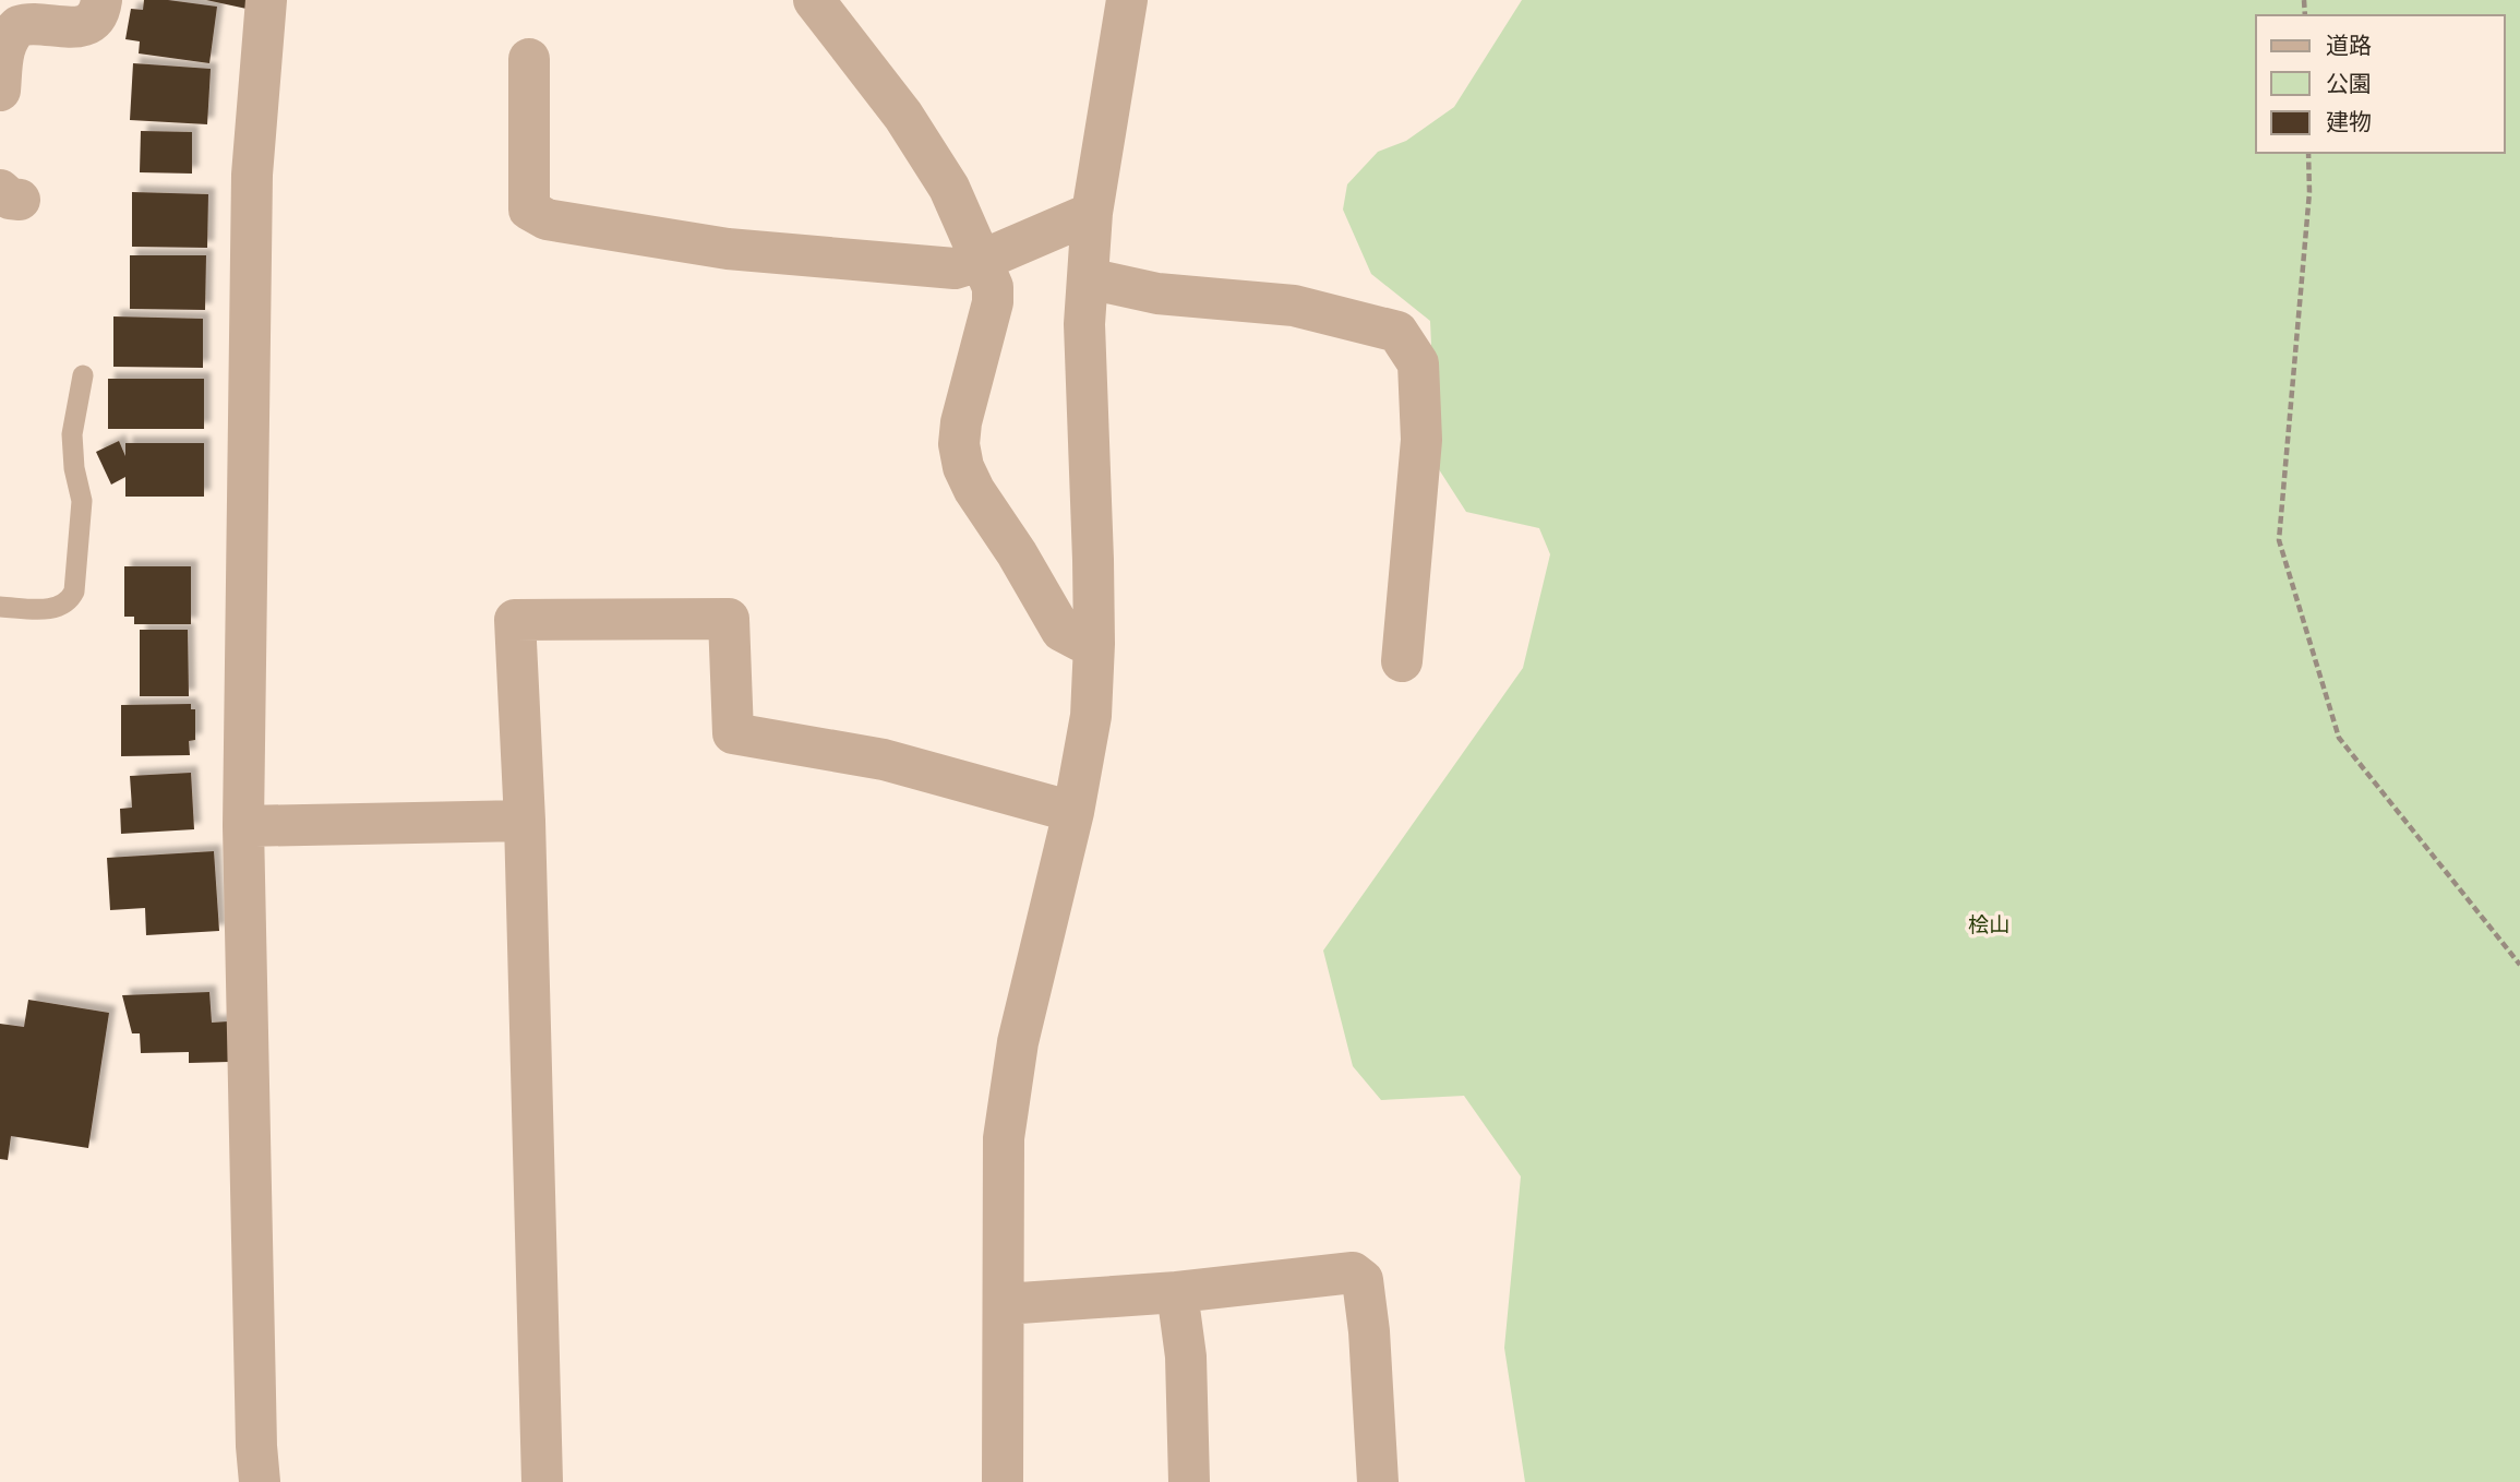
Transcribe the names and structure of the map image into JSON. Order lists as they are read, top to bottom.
{
  "parks": ["桧山"],
  "legend": ["道路", "公園", "建物"]
}
